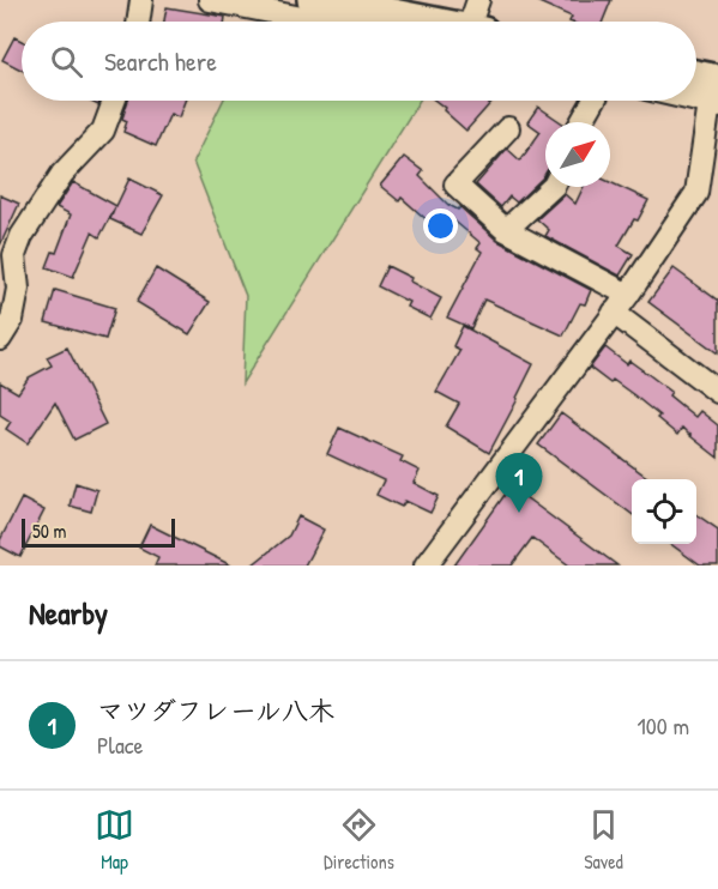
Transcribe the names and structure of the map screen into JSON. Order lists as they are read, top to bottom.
{
  "scale_bar": "50 m",
  "north": "top right",
  "page": {
    "search": "Search here",
    "pins": "1",
    "scale": "50 m",
    "heading": "Nearby",
    "list": [
      {
        "mark": "1",
        "name": "マツダフレール八木",
        "note": "Place",
        "value": "100 m"
      }
    ],
    "nav": ["Map", "Directions", "Saved"]
  }
}
